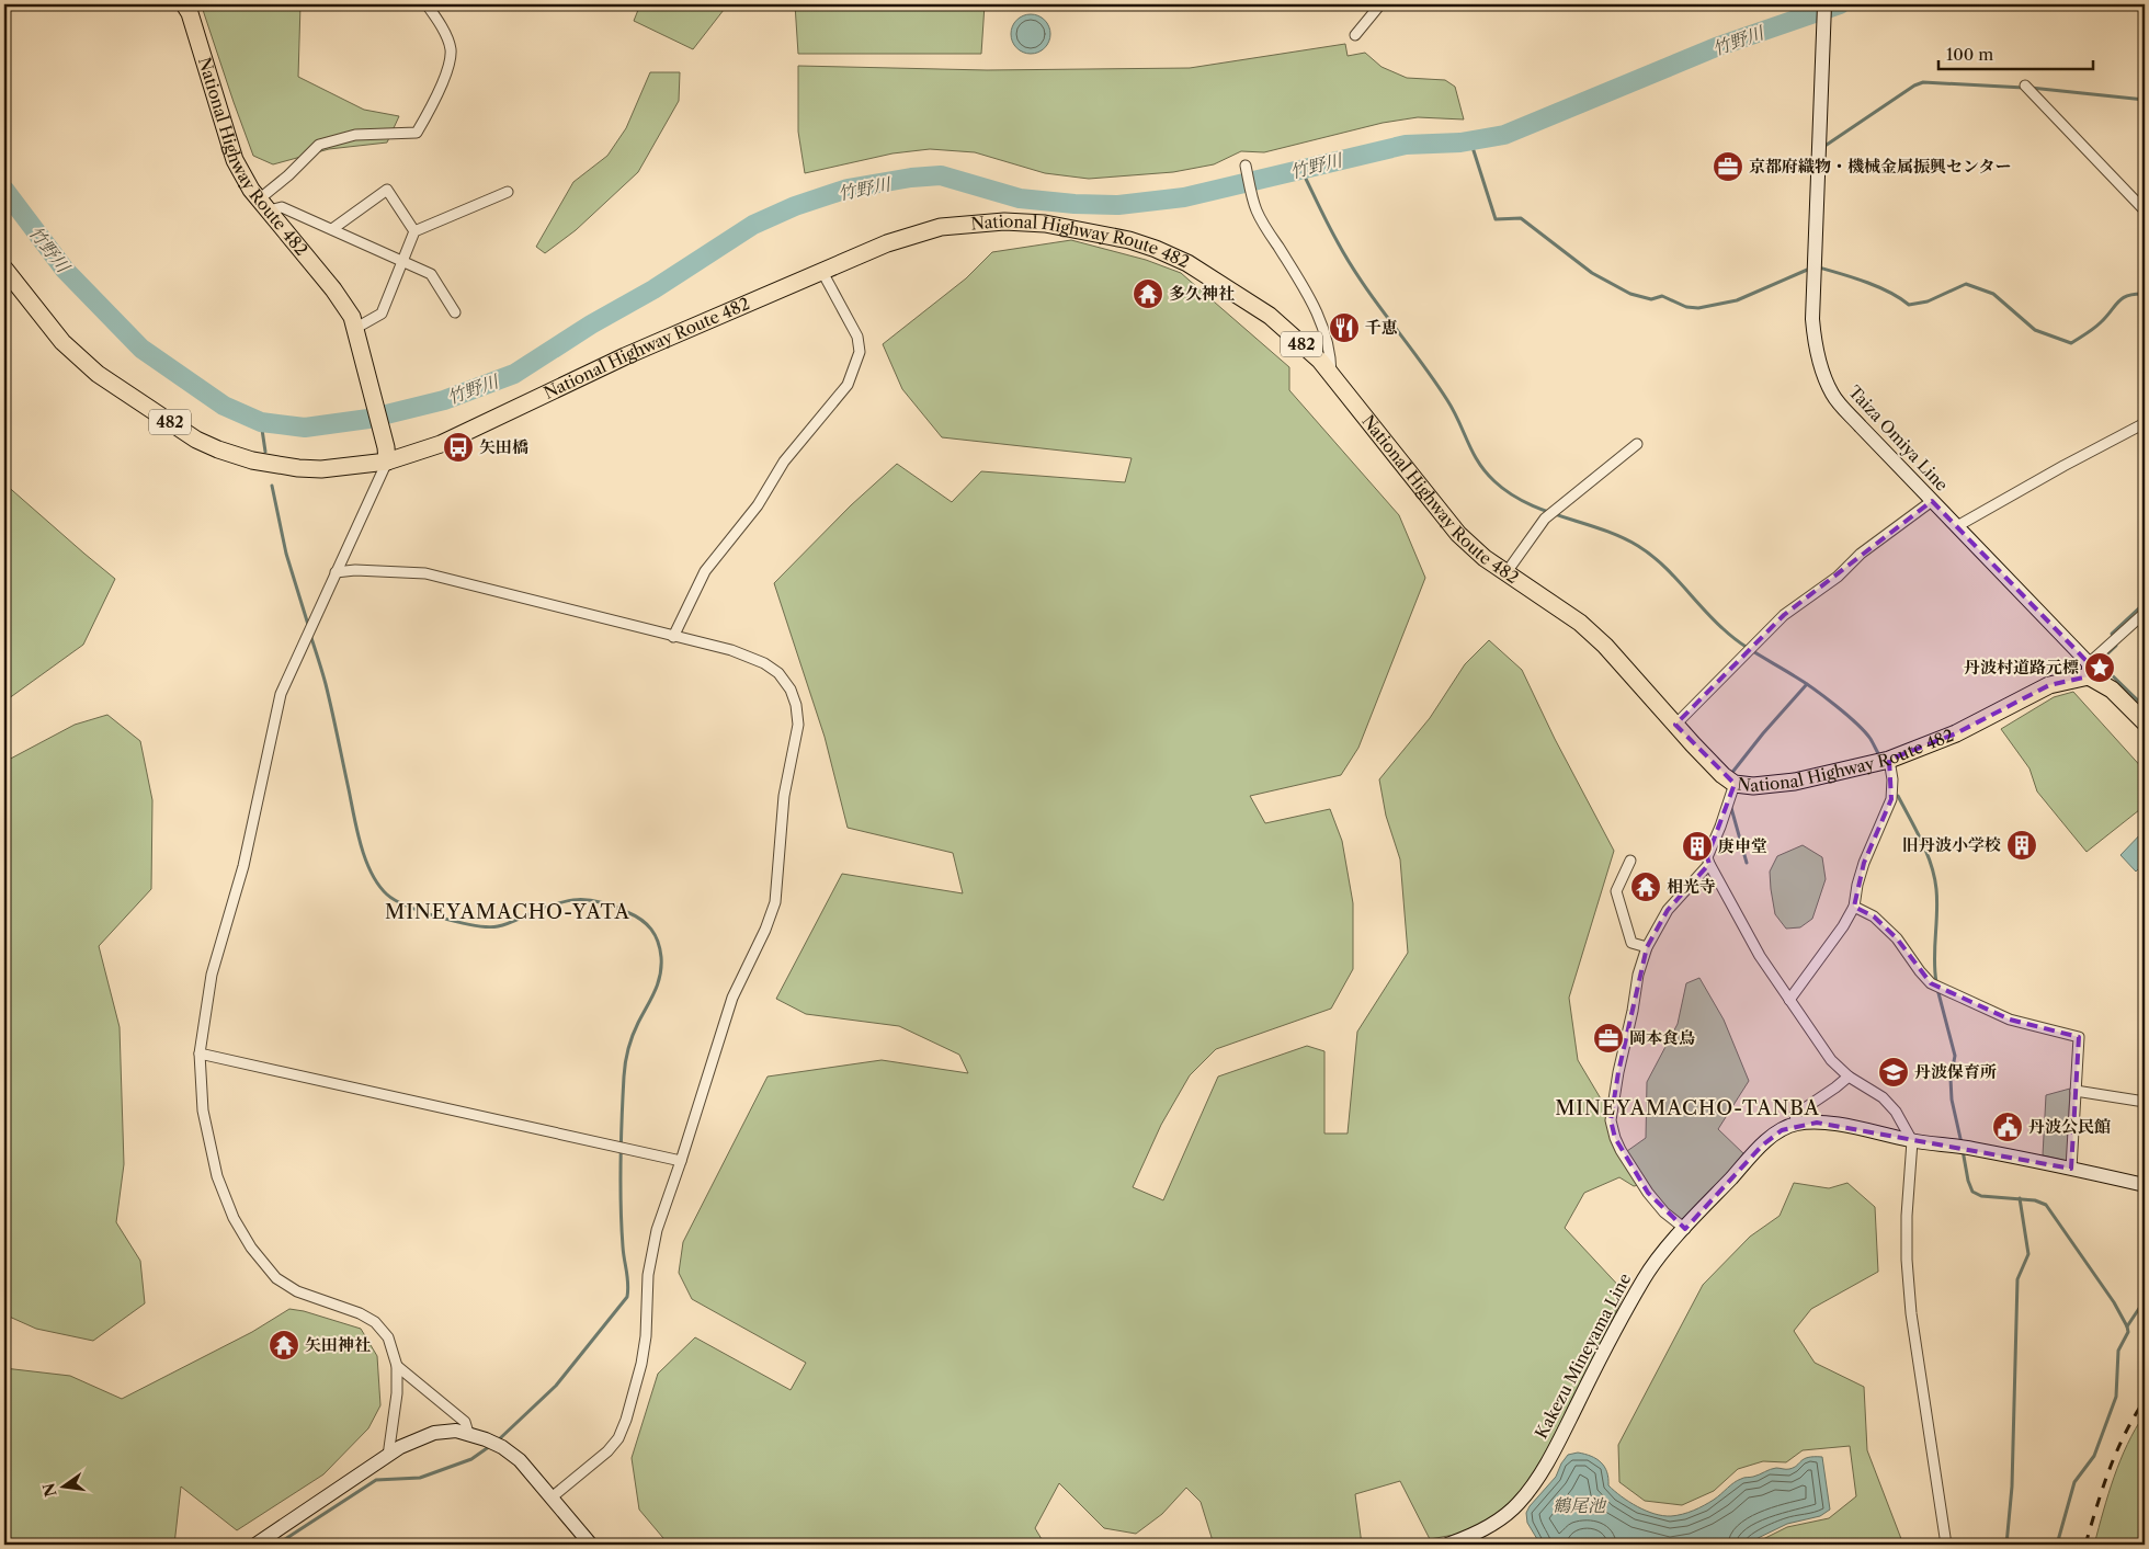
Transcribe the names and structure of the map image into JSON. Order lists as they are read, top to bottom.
{
  "streets": {
    "highway": ["National Highway Route 482", "482"],
    "main road": ["Taiza Omiya Line", "Kakezu Mineyama Line"]
  },
  "crossings": [
    ["National Highway Route 482", "482"],
    ["National Highway Route 482", "Taiza Omiya Line"]
  ],
  "districts": ["MINEYAMACHO-YATA", "MINEYAMACHO-TANBA"],
  "water": ["竹野川", "鶴尾池"],
  "places": {
    "office": ["京都府織物・機械金属振興センター", "岡本食鳥"],
    "temple": ["多久神社", "相光寺", "矢田神社"],
    "restaurant": ["千恵"],
    "bus stop": ["矢田橋"],
    "place": ["丹波村道路元標"],
    "building": ["旧丹波小学校", "庚申堂"],
    "school or university": ["丹波保育所"],
    "public building": ["丹波公民館"]
  },
  "scale_bar": "100 m",
  "north": "left"
}
